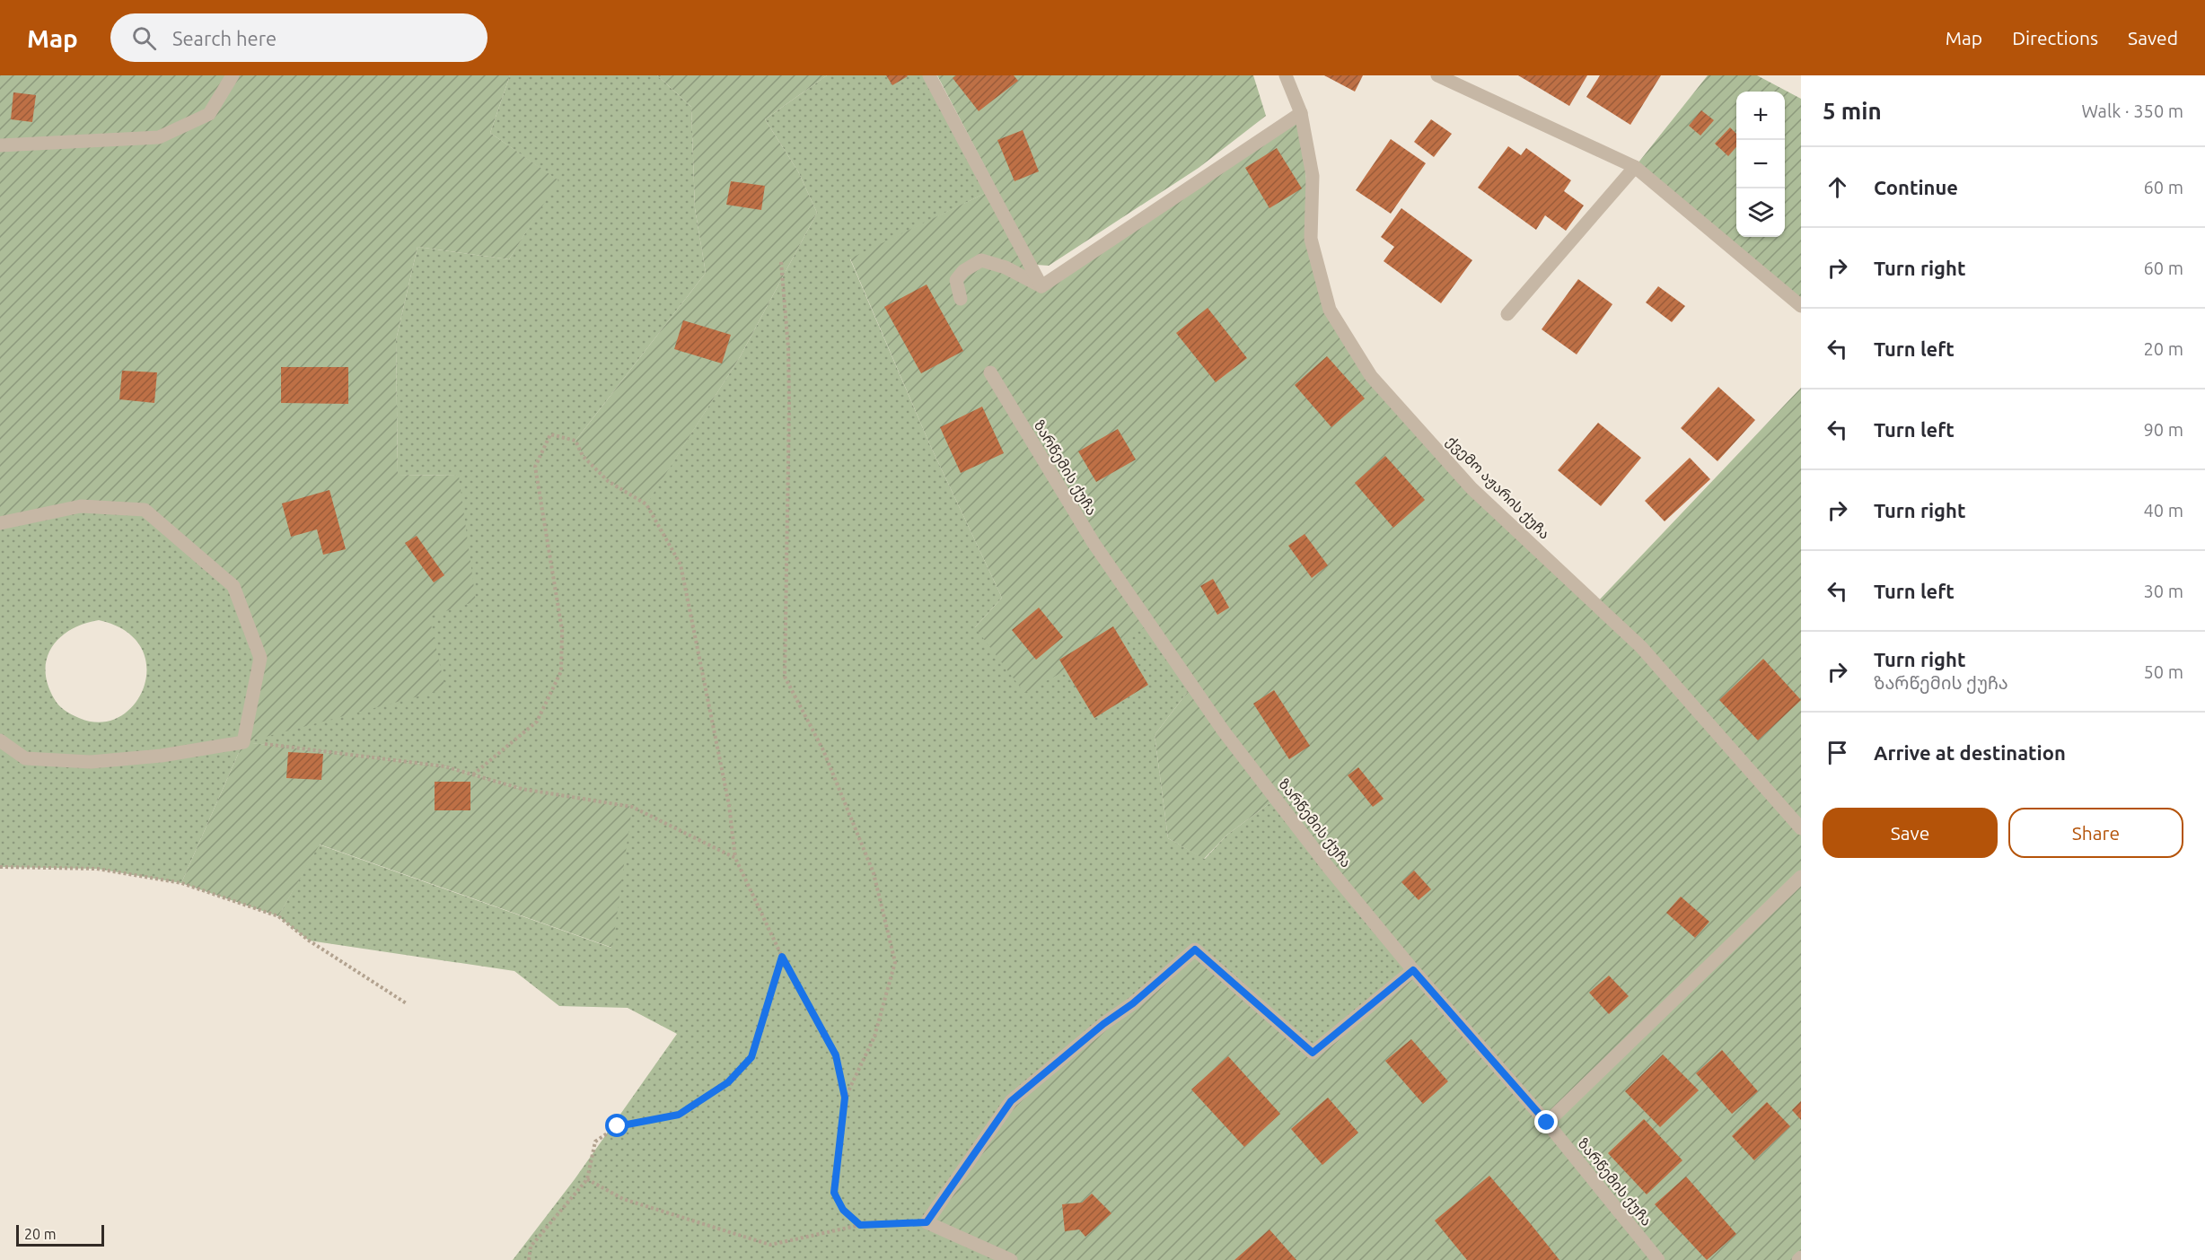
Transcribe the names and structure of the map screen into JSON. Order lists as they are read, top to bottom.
{
  "streets": {
    "street": ["ზარწემის ქუჩა", "ქვემო აჟარის ქუჩა"]
  },
  "scale_bar": "20 m",
  "page": {
    "header": "Map",
    "search": "Search here",
    "nav": ["Map", "Directions", "Saved"],
    "heading": ["5 min", "Walk · 350 m"],
    "map_buttons": ["+", "−"],
    "list": [
      ["Continue", "60 m"],
      ["Turn right", "60 m"],
      ["Turn left", "20 m"],
      ["Turn left", "90 m"],
      ["Turn right", "40 m"],
      ["Turn left", "30 m"],
      ["Turn right", "ზარწემის ქუჩა", "50 m"],
      "Arrive at destination"
    ],
    "buttons": ["Save", "Share"],
    "scale": "20 m"
  }
}
